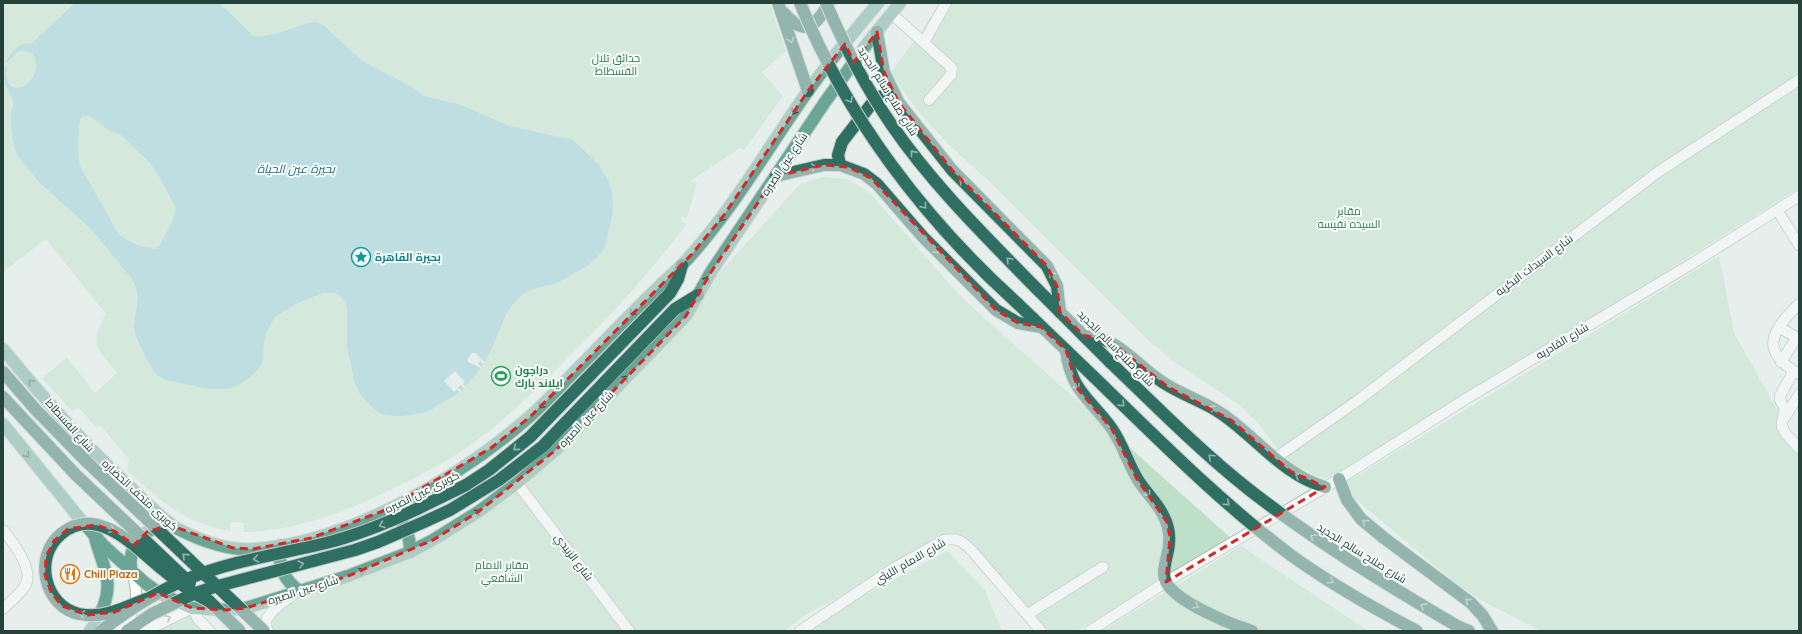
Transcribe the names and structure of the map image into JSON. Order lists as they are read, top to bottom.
{
  "streets": {
    "highway": ["شارع صلاح سالم الجديد", "كوبرى عين الصيره", "كوبرى متحف الحضاره"],
    "main road": ["شارع عين الصيره", "شارع الفسطاط"],
    "street": [
      "شارع السيدات البكريه",
      "شارع القادريه",
      "شارع الزبيدي",
      "شارع الامام الليثي"
    ]
  },
  "crossings": [
    ["شارع عين الصيره", "شارع الفسطاط"],
    ["شارع عين الصيره", "كوبرى عين الصيره"],
    ["شارع عين الصيره", "شارع الزبيدي"]
  ],
  "water": ["بحيرة عين الحياة"],
  "parks": ["حدائق تلال الفسطاط", "مقابر السيده نفيسه", "مقابر الامام الشافعي"],
  "places": {
    "place": ["بحيرة القاهرة"],
    "sports": ["دراجون ايلاند بارك"],
    "restaurant": ["Chill Plaza"]
  }
}
